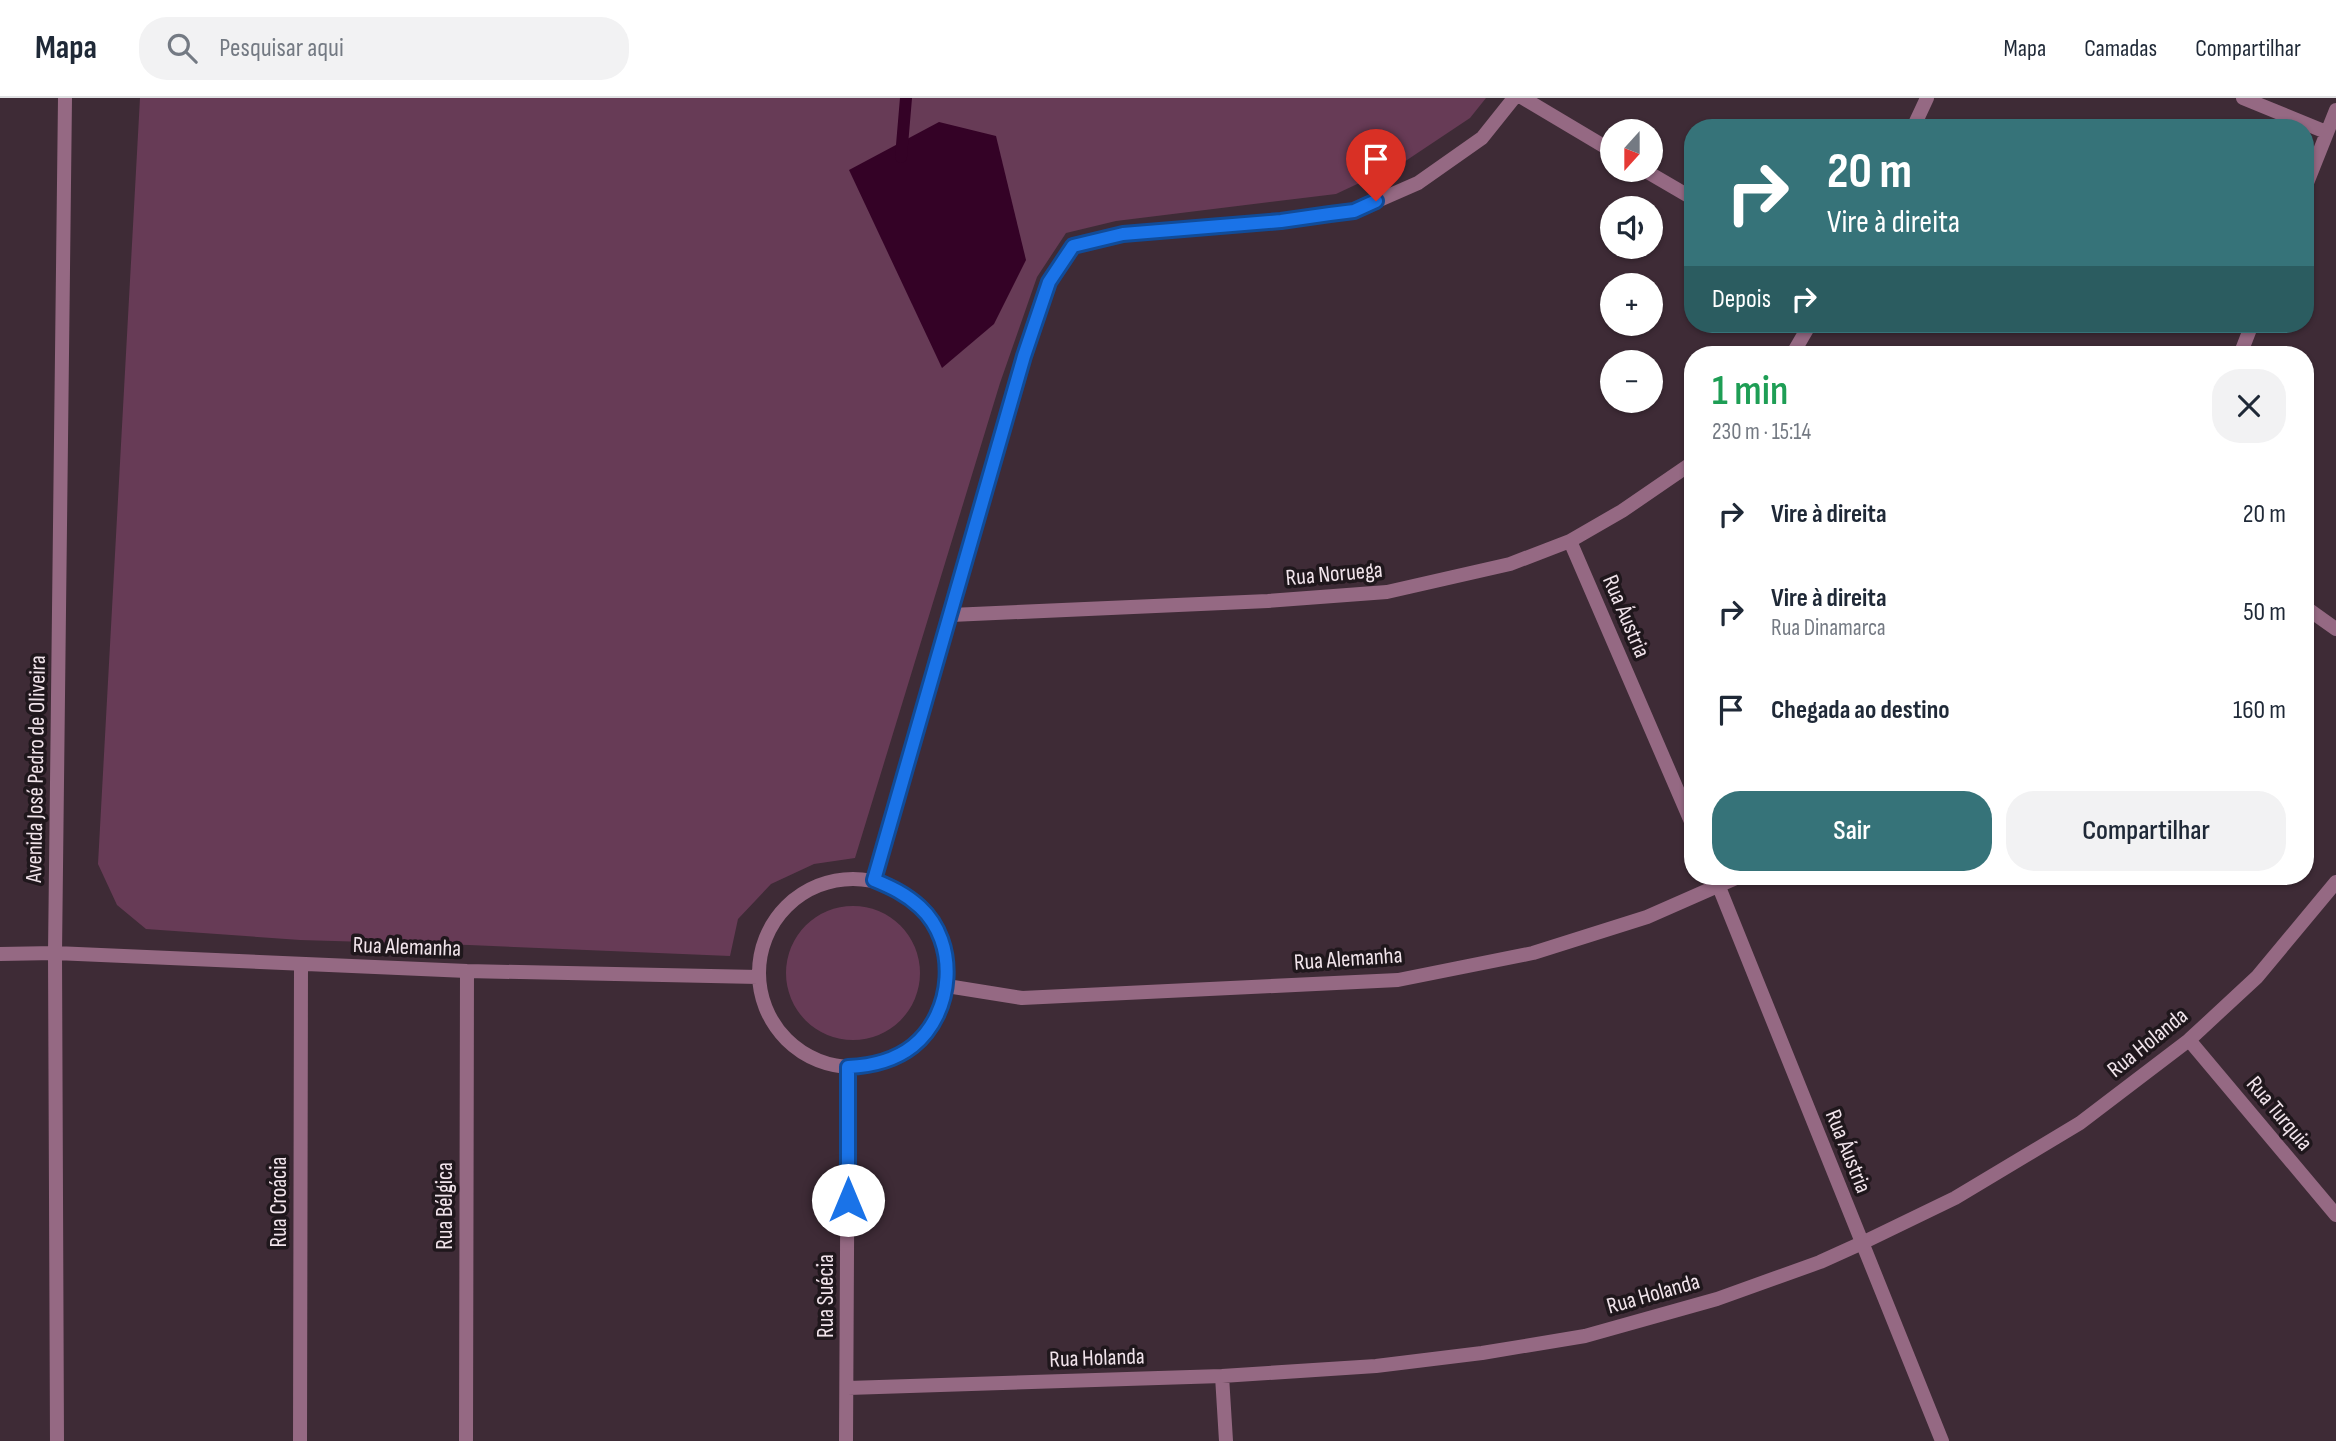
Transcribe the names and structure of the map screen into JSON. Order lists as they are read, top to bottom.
{
  "streets": {
    "street": [
      "Rua Noruega",
      "Rua Áustria",
      "Avenida José Pedro de Oliveira",
      "Rua Alemanha",
      "Rua Holanda",
      "Rua Turquia",
      "Rua Croácia",
      "Rua Bélgica",
      "Rua Suécia"
    ]
  },
  "crossings": [
    ["Rua Noruega", "Rua Áustria"],
    ["Rua Áustria", "Rua Holanda"],
    ["Avenida José Pedro de Oliveira", "Rua Alemanha"],
    ["Rua Alemanha", "Rua Croácia"],
    ["Rua Alemanha", "Rua Bélgica"],
    ["Rua Alemanha", "Rua Suécia"],
    ["Rua Holanda", "Rua Turquia"],
    ["Rua Holanda", "Rua Suécia"]
  ],
  "north": "bottom",
  "page": {
    "header": "Mapa",
    "search": "Pesquisar aqui",
    "nav": ["Mapa", "Camadas", "Compartilhar"],
    "map_buttons": ["+", "−"],
    "turn": ["20 m", "Vire à direita"],
    "then": "Depois",
    "heading": ["1 min", "230 m · 15:14"],
    "list": [
      {
        "name": "Vire à direita",
        "value": "20 m"
      },
      {
        "name": "Vire à direita",
        "note": "Rua Dinamarca",
        "value": "50 m"
      },
      {
        "name": "Chegada ao destino",
        "value": "160 m"
      }
    ],
    "buttons": ["Sair", "Compartilhar"]
  }
}
